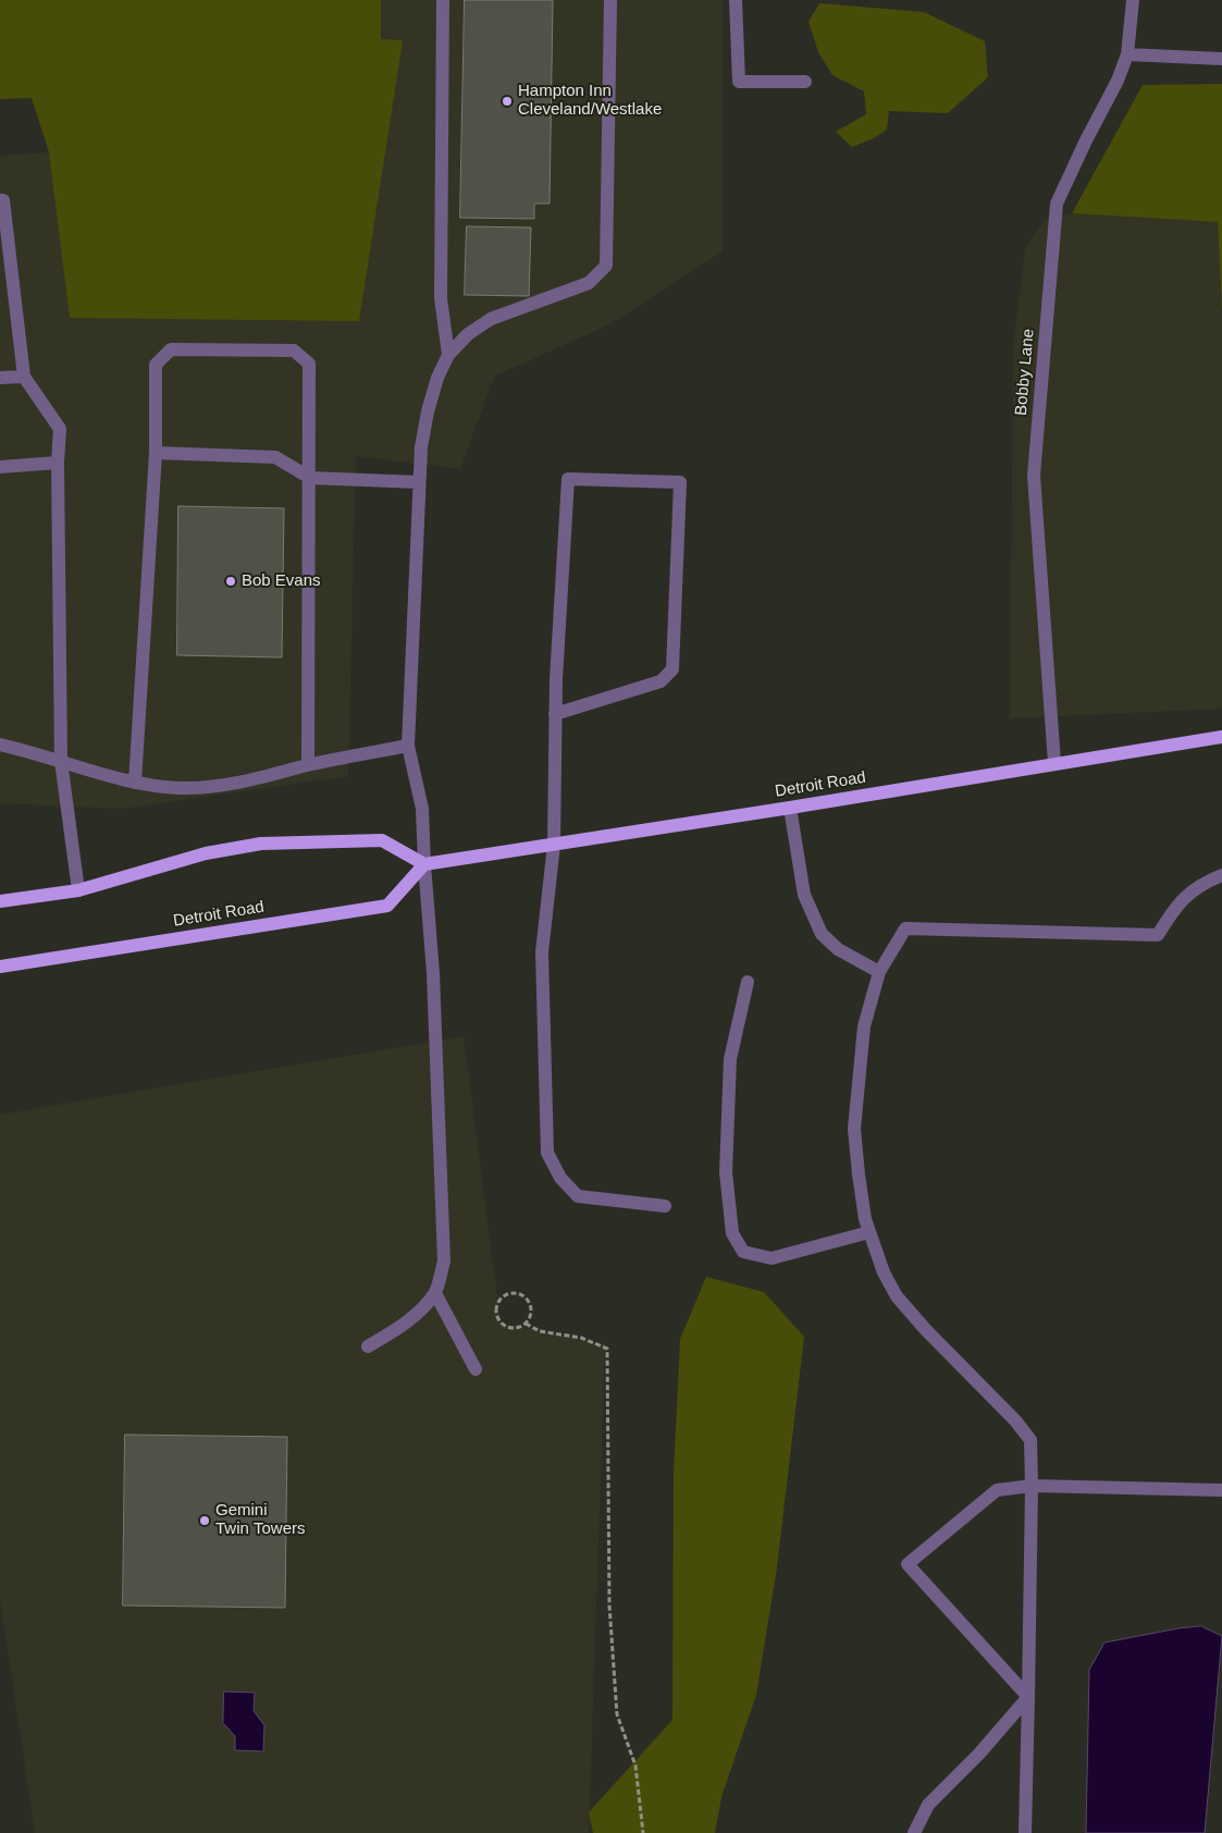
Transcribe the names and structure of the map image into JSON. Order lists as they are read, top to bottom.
{
  "streets": {
    "main road": ["Detroit Road"],
    "street": ["Bobby Lane"]
  },
  "crossings": [
    ["Bobby Lane", "Detroit Road"]
  ],
  "places": ["Hampton Inn Cleveland/Westlake", "Bob Evans", "Gemini Twin Towers"]
}
